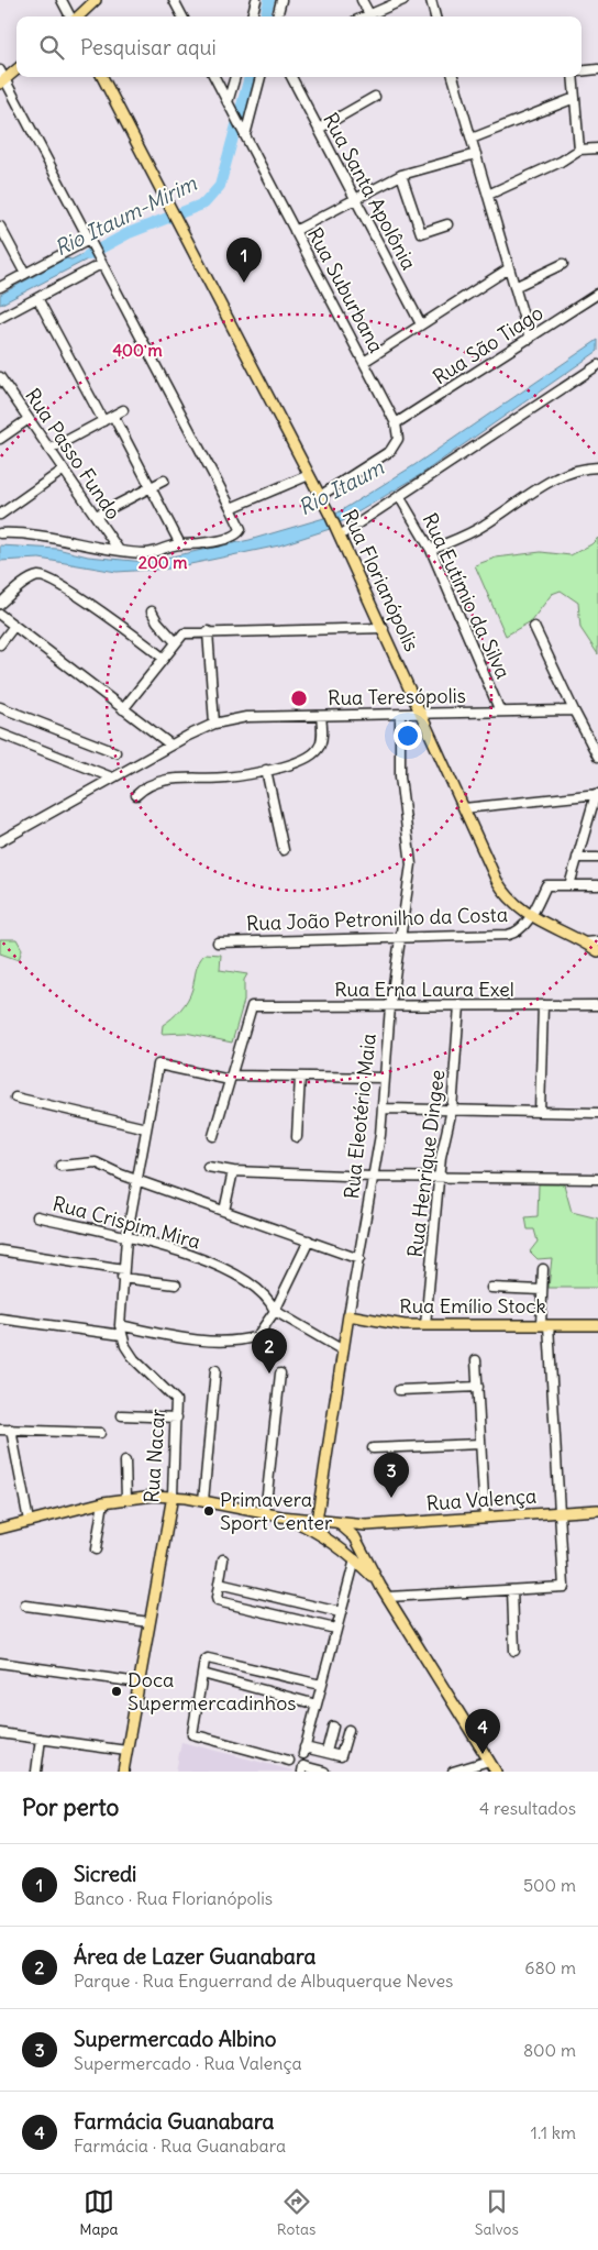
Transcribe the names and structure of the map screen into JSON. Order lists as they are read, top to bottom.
{
  "streets": {
    "main road": [
      "Rua Florianópolis",
      "Rua Eleotério Maia",
      "Rua Emílio Stock",
      "Rua Nacar",
      "Rua Valença"
    ],
    "street": [
      "Rua Santa Apolônia",
      "Rua Suburbana",
      "Rua São Tiago",
      "Rua Passo Fundo",
      "Rua Eutímio da Silva",
      "Rua Teresópolis",
      "Rua João Petronilho da Costa",
      "Rua Erna Laura Exel",
      "Rua Henrique Dingee",
      "Rua Crispim Mira"
    ]
  },
  "crossings": [
    ["Rua Suburbana", "Rua São Tiago"],
    ["Rua Florianópolis", "Rua Teresópolis"],
    ["Rua Florianópolis", "Rua João Petronilho da Costa"],
    ["Rua Eutímio da Silva", "Rua Teresópolis"],
    ["Rua Teresópolis", "Rua Eleotério Maia"],
    ["Rua João Petronilho da Costa", "Rua Eleotério Maia"],
    ["Rua Erna Laura Exel", "Rua Eleotério Maia"],
    ["Rua Erna Laura Exel", "Rua Henrique Dingee"],
    ["Rua Erna Laura Exel", "Rua Nacar"],
    ["Rua Eleotério Maia", "Rua Crispim Mira"],
    ["Rua Eleotério Maia", "Rua Emílio Stock"],
    ["Rua Eleotério Maia", "Rua Valença"],
    ["Rua Henrique Dingee", "Rua Emílio Stock"],
    ["Rua Crispim Mira", "Rua Nacar"]
  ],
  "water": ["Rio Itaum-Mirim", "Rio Itaum"],
  "places": ["Primavera Sport Center", "Doca Supermercadinhos"],
  "page": {
    "search": "Pesquisar aqui",
    "pins": [
      "1",
      "2",
      "3",
      "4"
    ],
    "heading": ["Por perto", "4 resultados"],
    "list": [
      {
        "mark": "1",
        "name": "Sicredi",
        "note": "Banco · Rua Florianópolis",
        "value": "500 m"
      },
      {
        "mark": "2",
        "name": "Área de Lazer Guanabara",
        "note": "Parque · Rua Enguerrand de Albuquerque Neves",
        "value": "680 m"
      },
      {
        "mark": "3",
        "name": "Supermercado Albino",
        "note": "Supermercado · Rua Valença",
        "value": "800 m"
      },
      {
        "mark": "4",
        "name": "Farmácia Guanabara",
        "note": "Farmácia · Rua Guanabara",
        "value": "1.1 km"
      }
    ],
    "nav": ["Mapa", "Rotas", "Salvos"]
  },
  "rings": ["400 m", "200 m"]
}
